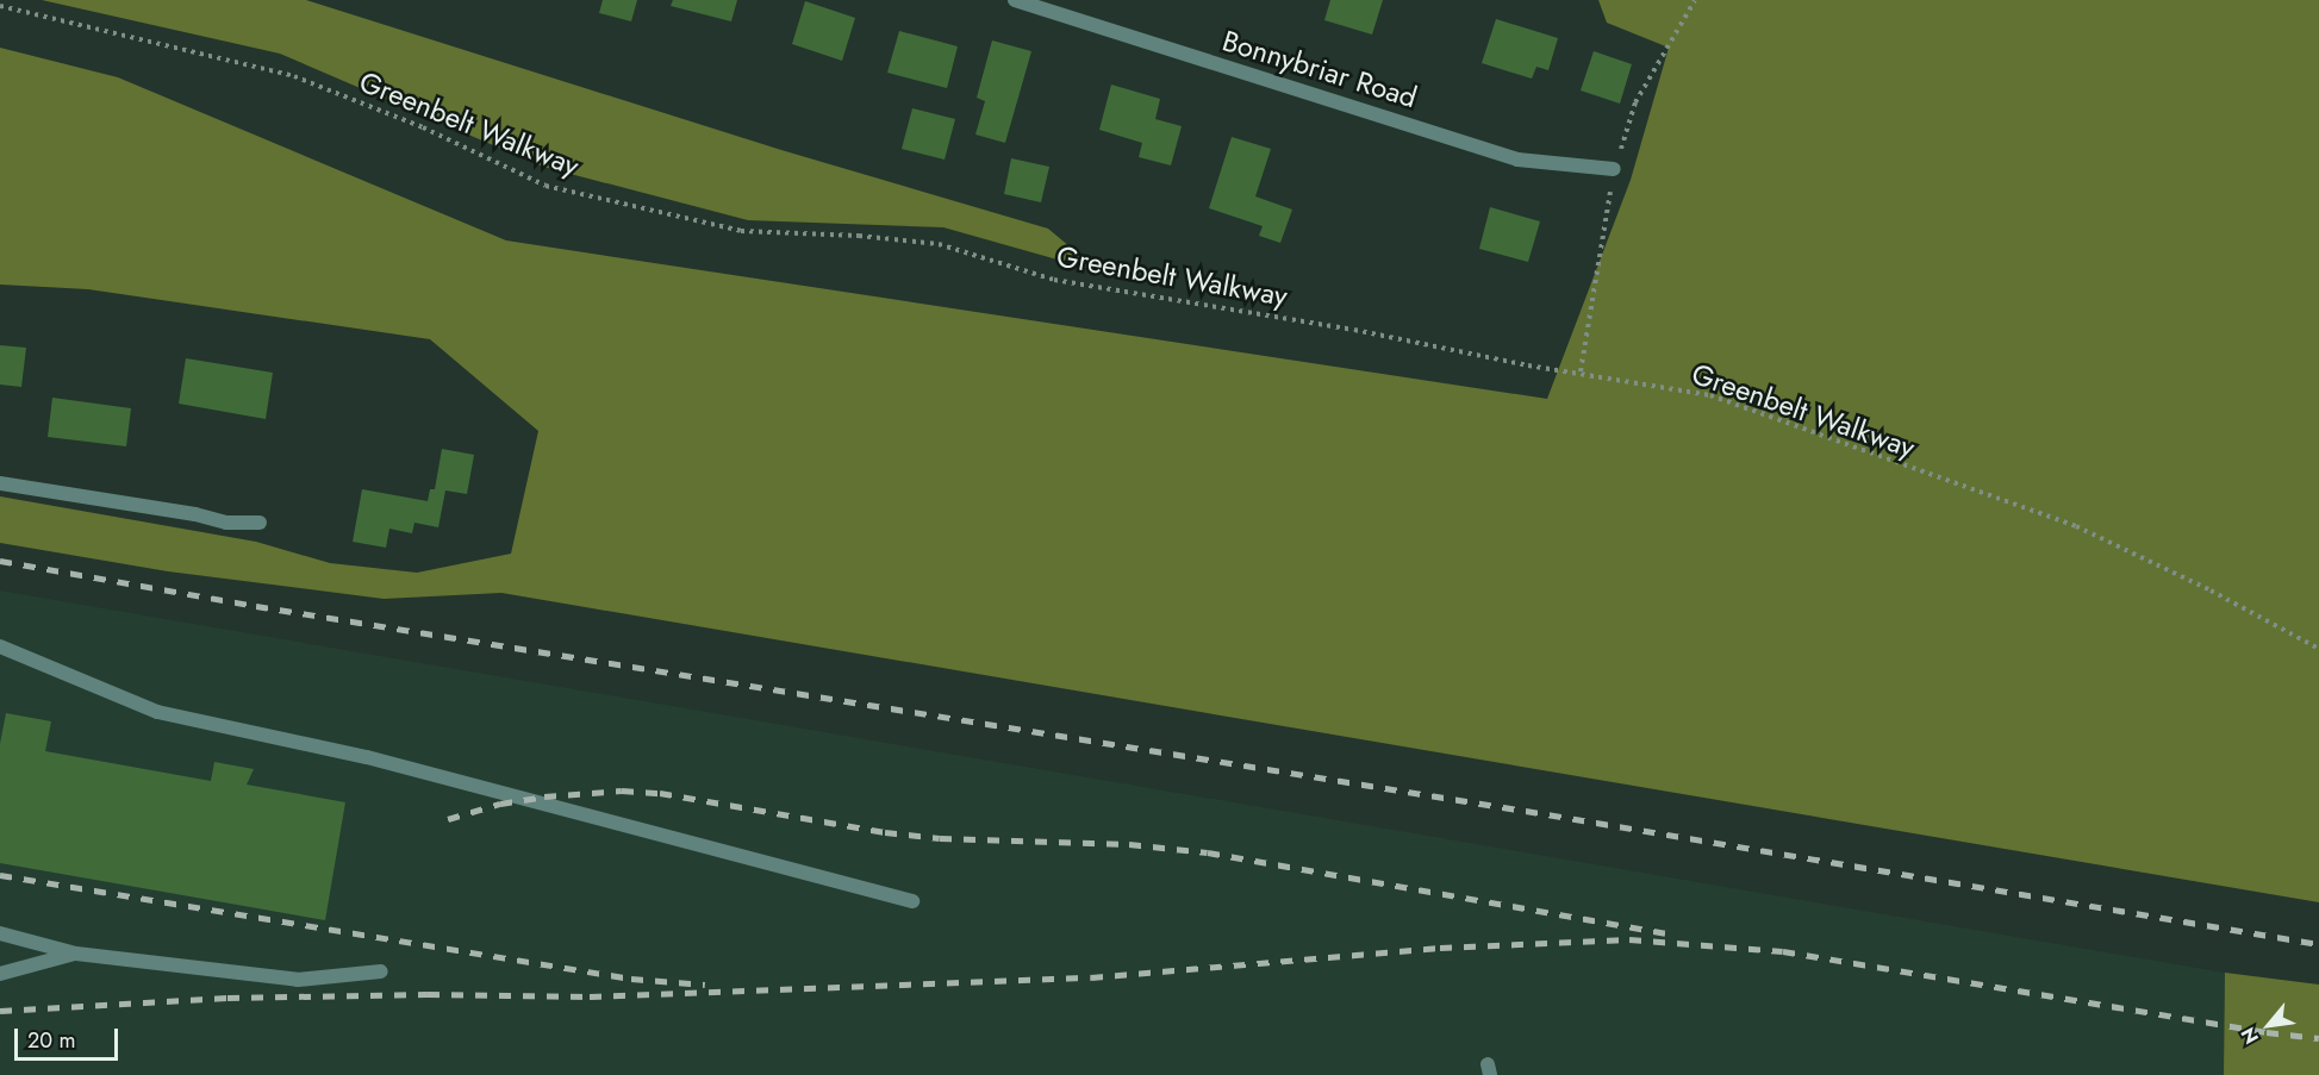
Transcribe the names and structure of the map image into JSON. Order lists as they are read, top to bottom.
{
  "streets": {
    "street": ["Bonnybriar Road"],
    "path": ["Greenbelt Walkway"]
  },
  "scale_bar": "20 m",
  "north": "bottom left"
}
